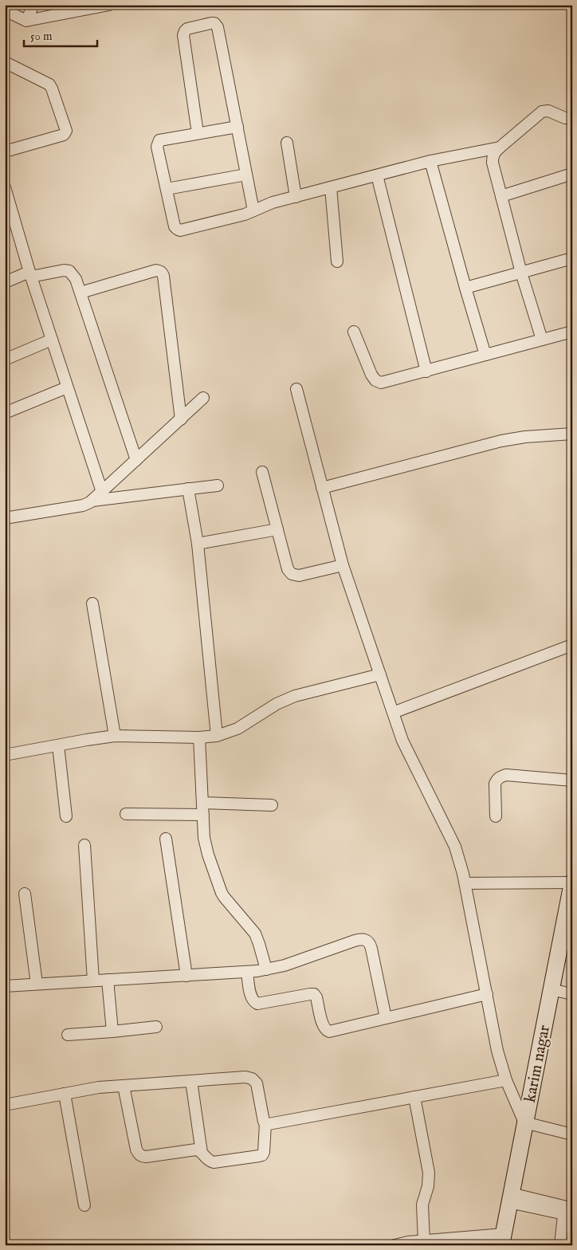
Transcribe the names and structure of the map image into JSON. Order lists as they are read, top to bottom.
{
  "streets": {
    "street": ["karim nagar"]
  },
  "scale_bar": "50 m"
}
